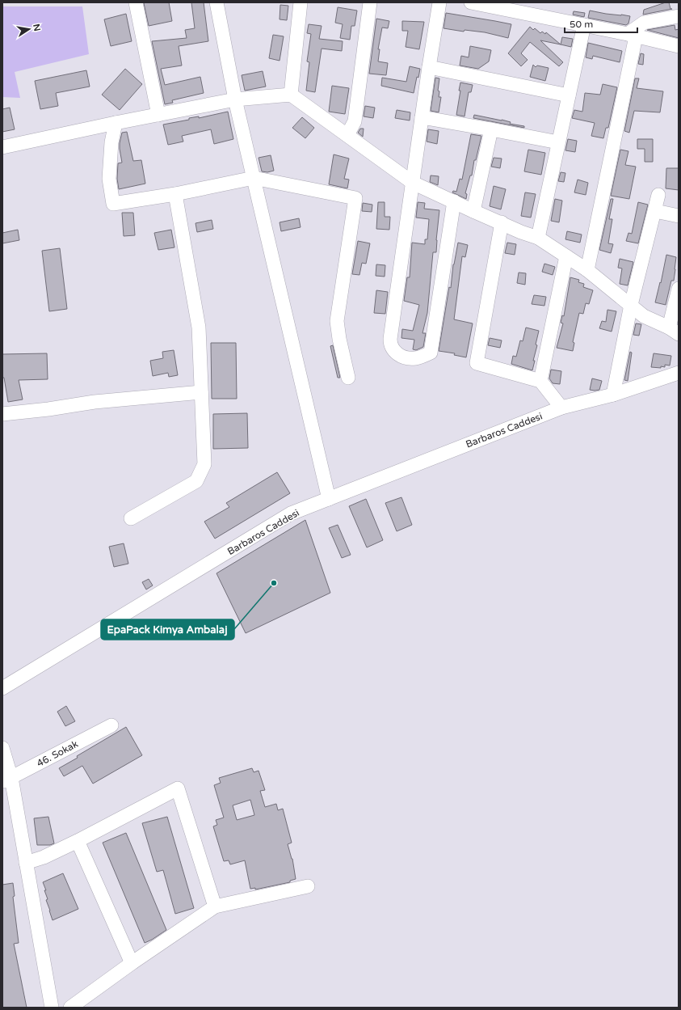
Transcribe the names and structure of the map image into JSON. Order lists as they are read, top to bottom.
{
  "streets": {
    "street": ["Barbaros Caddesi", "46. Sokak"]
  },
  "places": ["EpaPack Kimya Ambalaj"],
  "scale_bar": "50 m",
  "north": "right"
}
